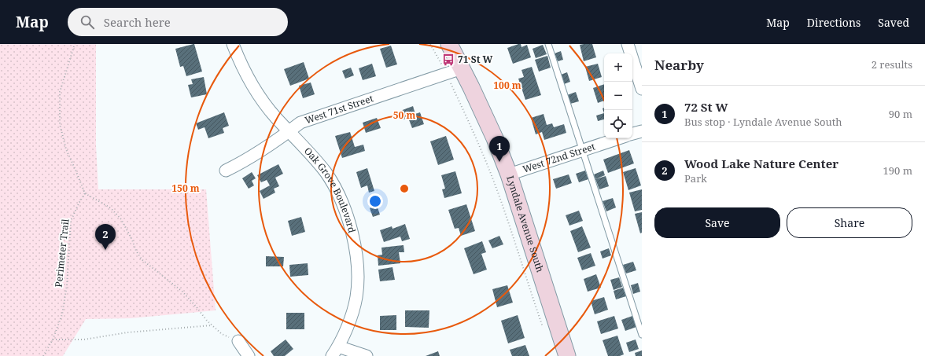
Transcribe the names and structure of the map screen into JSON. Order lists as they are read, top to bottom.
{
  "streets": {
    "main road": ["Lyndale Avenue South"],
    "street": ["West 71st Street", "West 72nd Street", "Oak Grove Boulevard"],
    "path": ["Perimeter Trail"]
  },
  "crossings": [
    ["West 71st Street", "Oak Grove Boulevard"],
    ["West 71st Street", "Lyndale Avenue South"],
    ["West 72nd Street", "Lyndale Avenue South"]
  ],
  "places": {
    "bus stop": ["71 St W"]
  },
  "page": {
    "header": "Map",
    "search": "Search here",
    "nav": ["Map", "Directions", "Saved"],
    "heading": ["Nearby", "2 results"],
    "map_buttons": ["+", "−"],
    "list": [
      {
        "mark": "1",
        "name": "72 St W",
        "note": "Bus stop · Lyndale Avenue South",
        "value": "90 m"
      },
      {
        "mark": "2",
        "name": "Wood Lake Nature Center",
        "note": "Park",
        "value": "190 m"
      }
    ],
    "pins": ["1", "2"],
    "buttons": ["Save", "Share"]
  },
  "rings": ["100 m", "50 m", "150 m"]
}
